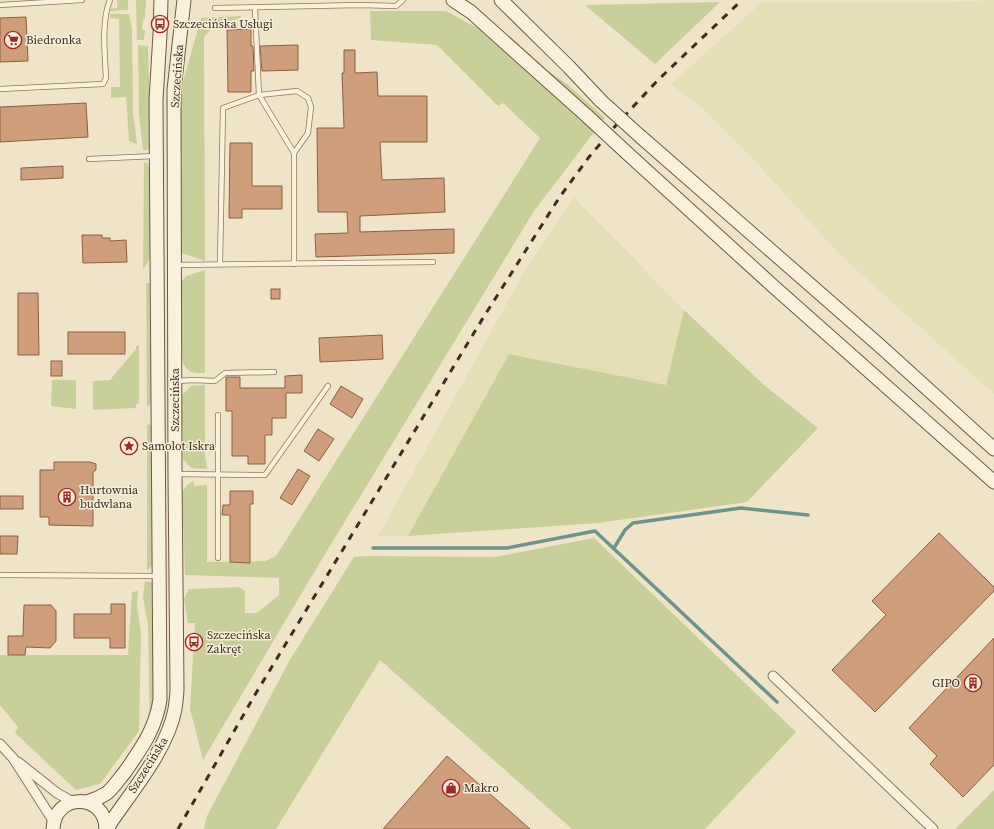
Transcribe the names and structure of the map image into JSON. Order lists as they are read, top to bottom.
{
  "streets": {
    "main road": ["Szczecińska"]
  },
  "places": {
    "bus stop": ["Szczecińska Usługi", "Szczecińska Zakręt"],
    "supermarket": ["Biedronka"],
    "place": ["Samolot Iskra"],
    "building": ["Hurtownia budwlana", "GIPO"],
    "shop": ["Makro"]
  }
}
